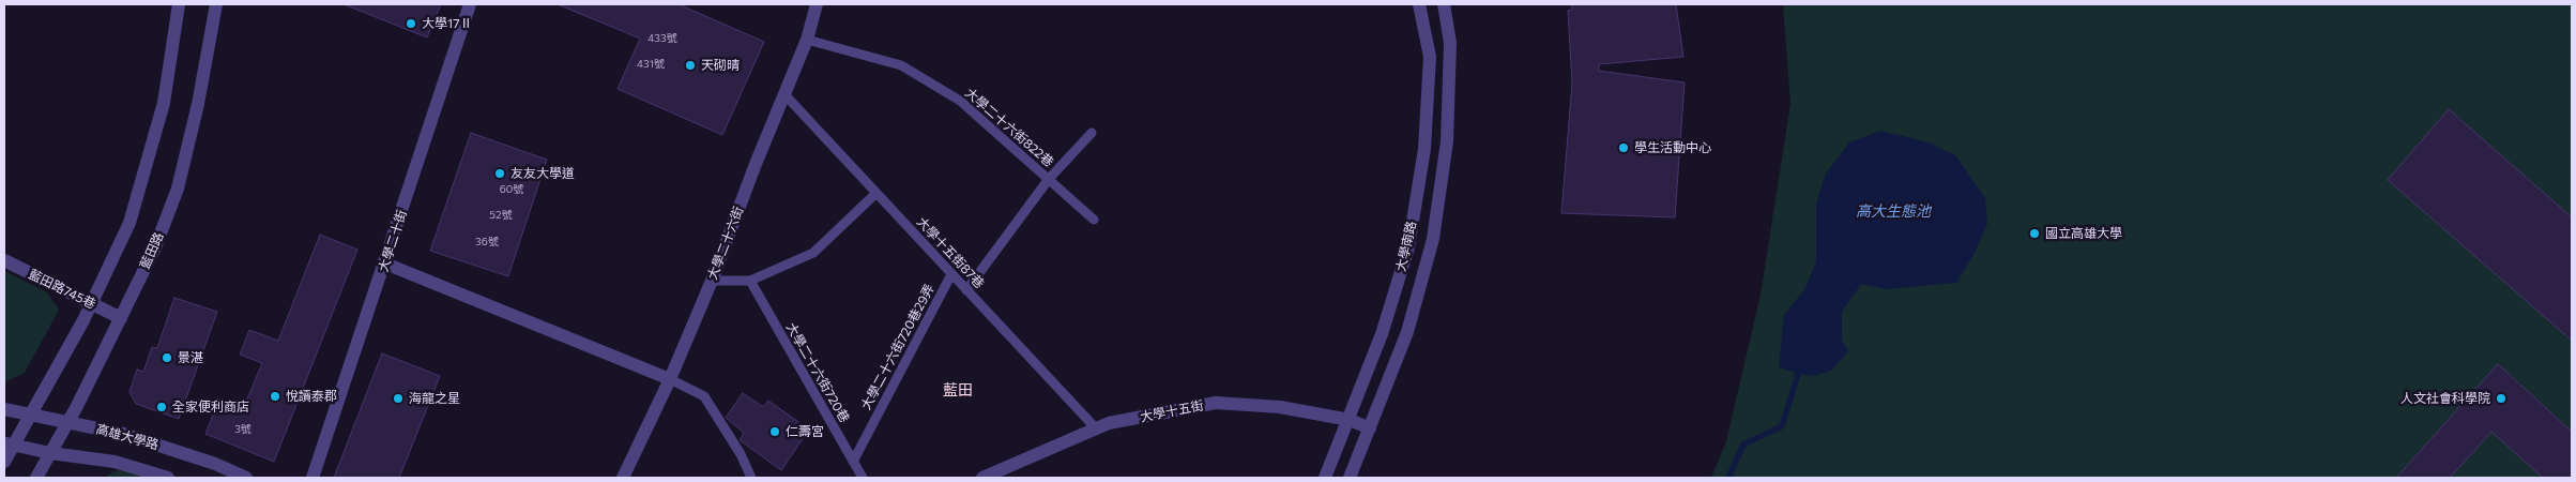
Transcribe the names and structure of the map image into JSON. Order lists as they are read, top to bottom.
{
  "streets": {
    "street": [
      "大學二十街",
      "大學二十六街",
      "大學南路",
      "藍田路",
      "藍田路745巷",
      "大學十五街",
      "高雄大學路"
    ],
    "lane": [
      "大學二十六街822巷",
      "大學十五街87巷",
      "大學二十六街720巷29弄",
      "大學二十六街720巷"
    ]
  },
  "crossings": [
    ["大學二十六街822巷", "大學二十六街"],
    ["大學二十六街", "大學十五街87巷"],
    ["大學南路", "大學十五街"],
    ["藍田路", "藍田路745巷"],
    ["藍田路", "高雄大學路"],
    ["大學十五街87巷", "大學二十六街720巷29弄"],
    ["大學十五街87巷", "大學十五街"],
    ["大學二十六街720巷29弄", "大學二十六街720巷"]
  ],
  "districts": ["藍田"],
  "water": ["高大生態池"],
  "places": [
    "大學17Ⅱ",
    "天砌晴",
    "學生活動中心",
    "友友大學道",
    "國立高雄大學",
    "景湛",
    "悅讀泰郡",
    "海龍之星",
    "人文社會科學院",
    "全家便利商店",
    "仁壽宮"
  ],
  "house_numbers": [
    "433號",
    "431號",
    "60號",
    "52號",
    "36號",
    "3號"
  ]
}
